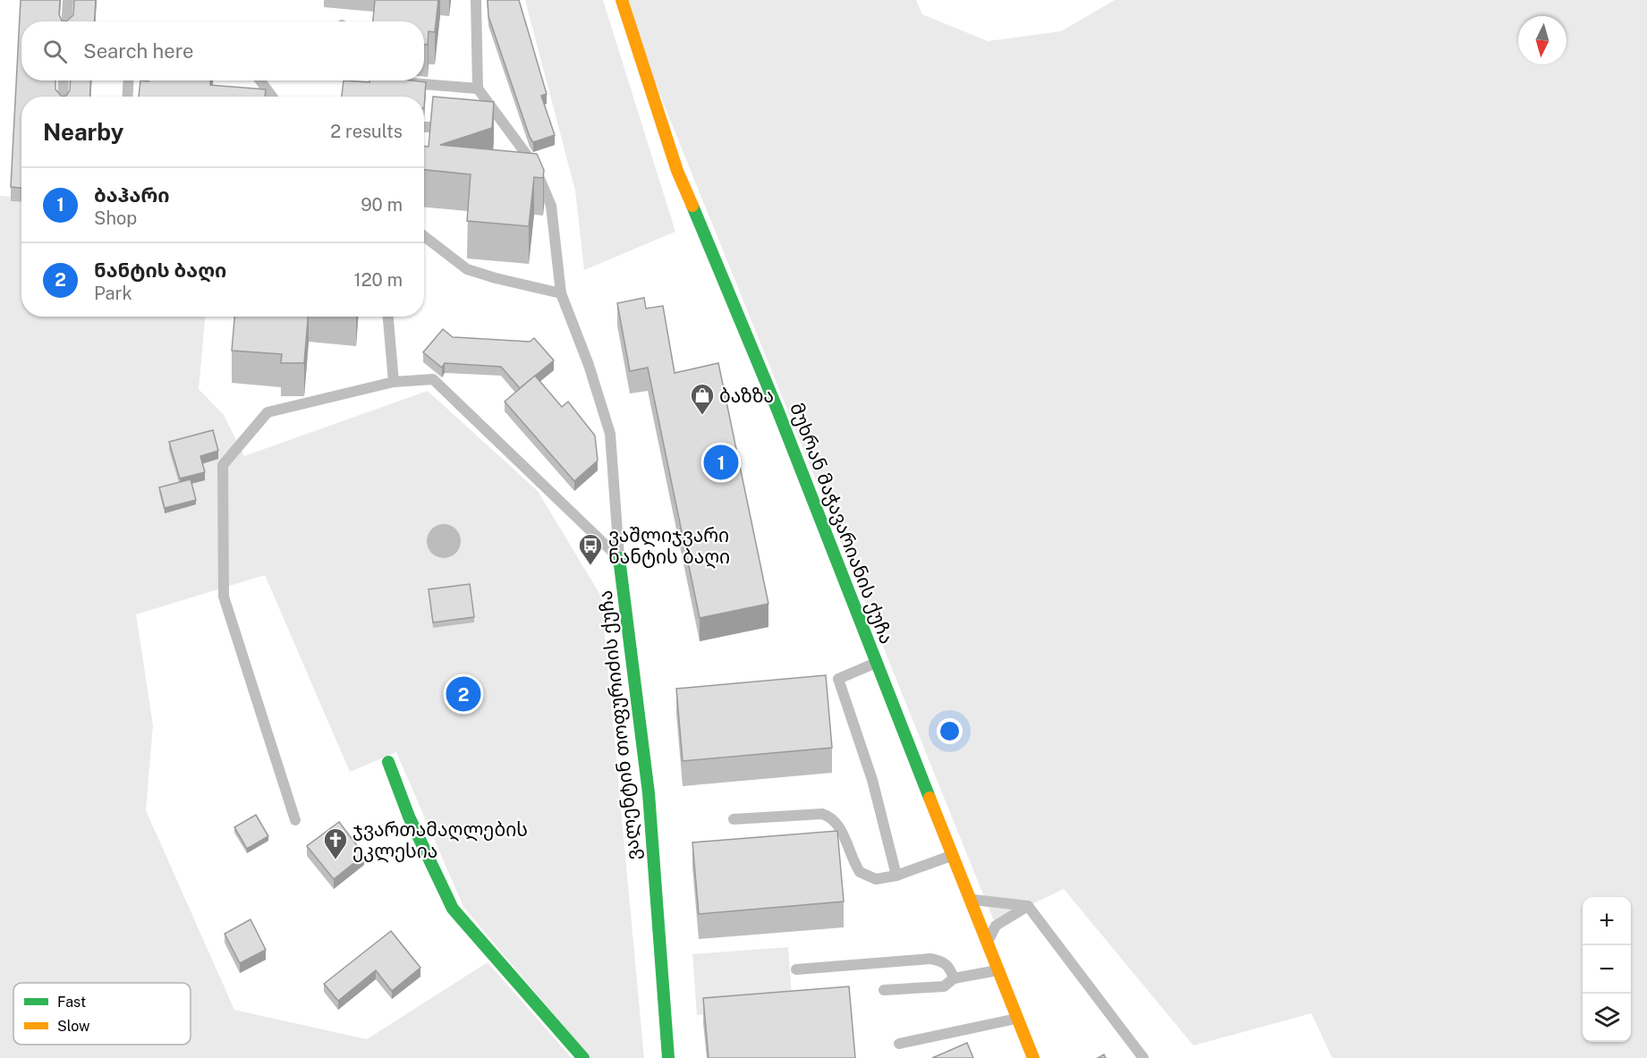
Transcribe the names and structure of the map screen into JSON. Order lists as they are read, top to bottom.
{
  "streets": {
    "main road": ["მუხრან მაჭავარიანის ქუჩა", "ვალენტინ თოფურიძის ქუჩა"]
  },
  "places": {
    "shop": ["ბაზზა"],
    "bus stop": ["ვაშლიჯვარი ნანტის ბაღი"],
    "church": ["ჯვართამაღლების ეკლესია"]
  },
  "legend": ["Fast", "Slow"],
  "north": "bottom",
  "page": {
    "search": "Search here",
    "heading": ["Nearby", "2 results"],
    "list": [
      {
        "mark": "1",
        "name": "ბაჰარი",
        "note": "Shop",
        "value": "90 m"
      },
      {
        "mark": "2",
        "name": "ნანტის ბაღი",
        "note": "Park",
        "value": "120 m"
      }
    ],
    "pins": ["1", "2"],
    "map_buttons": ["+", "−"]
  }
}
